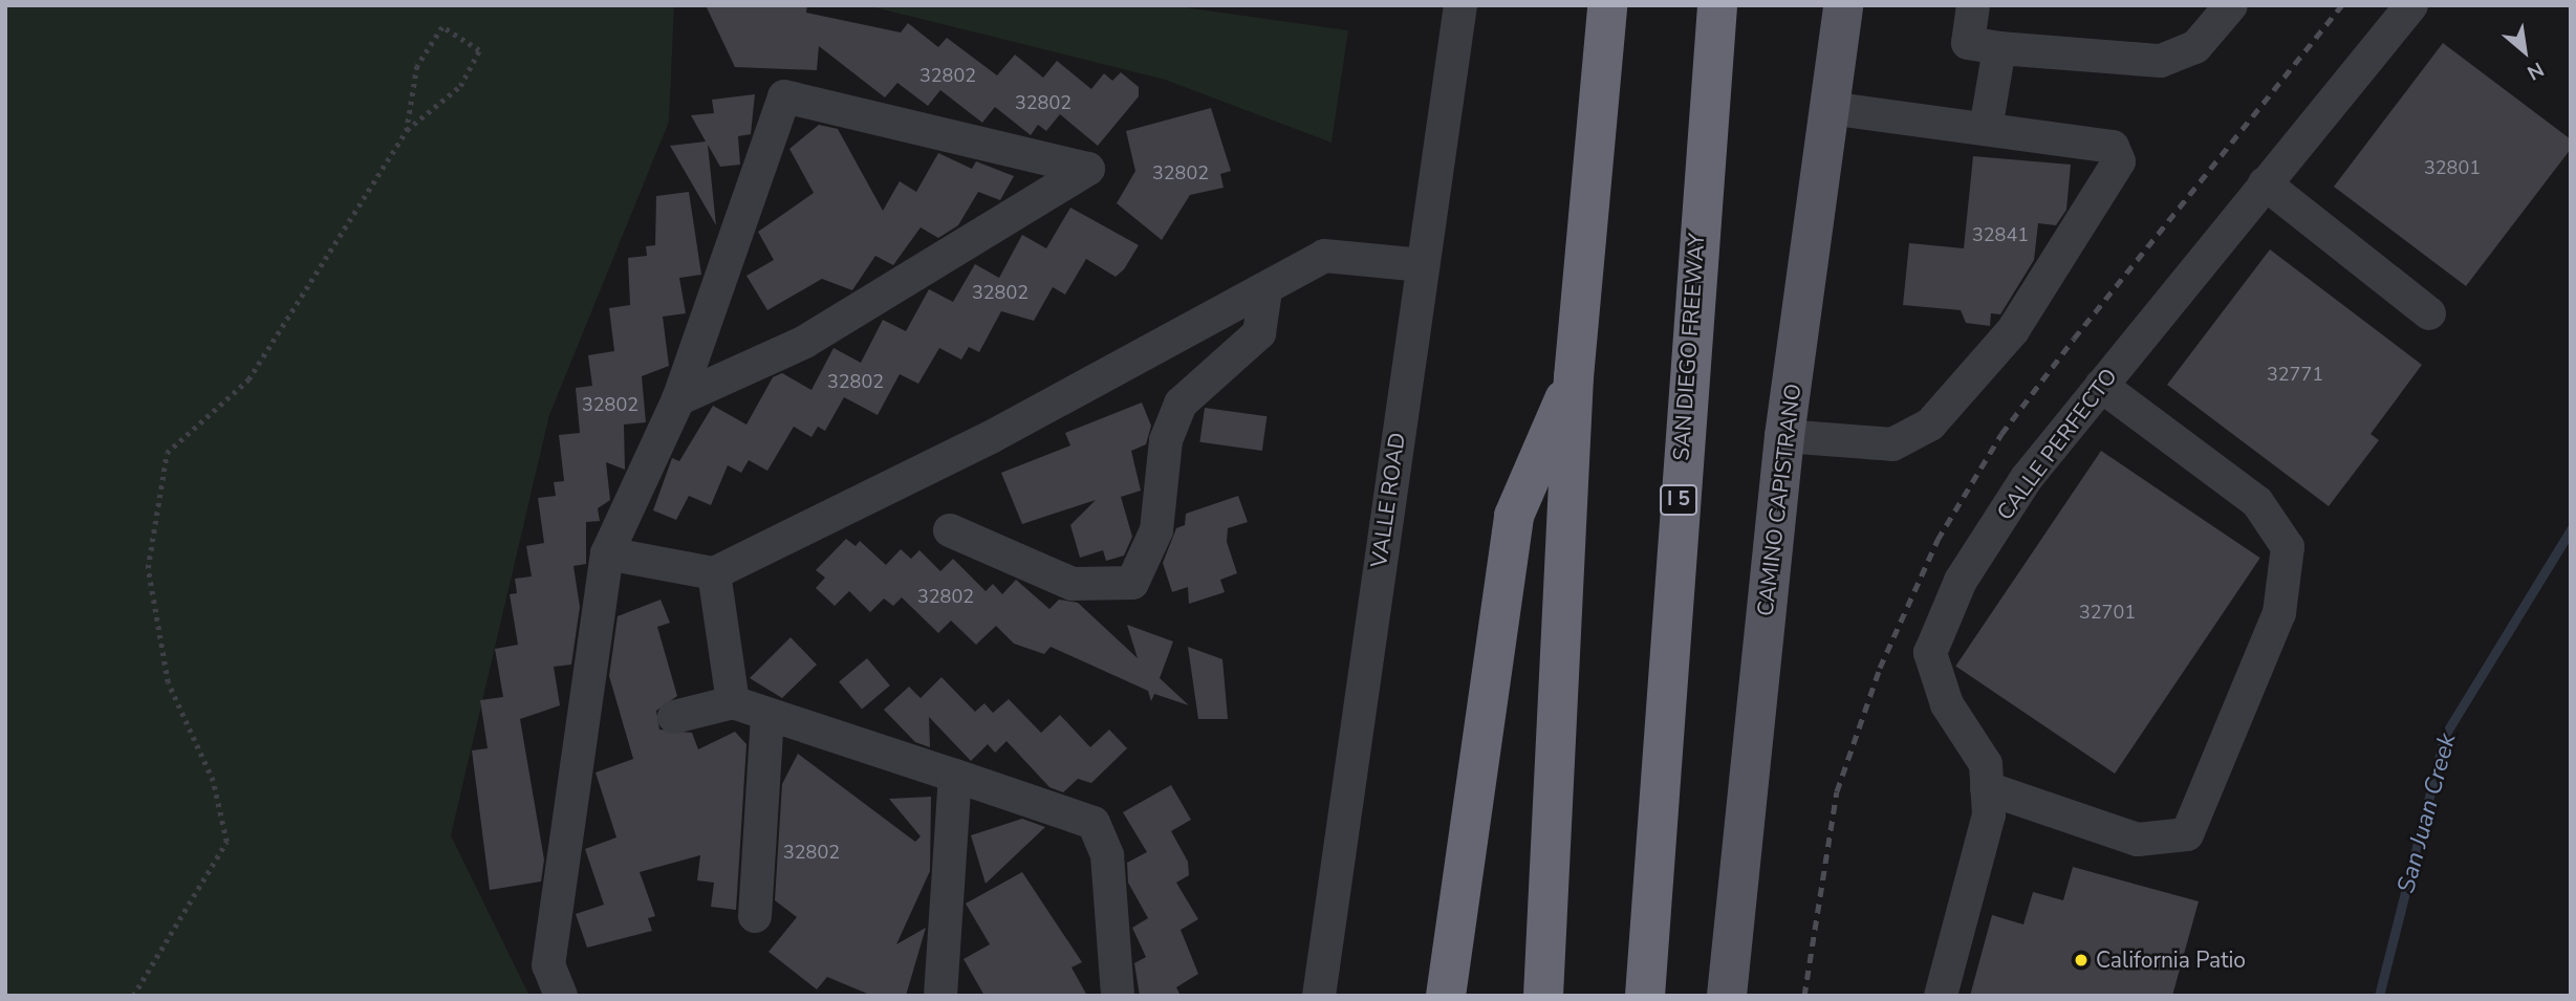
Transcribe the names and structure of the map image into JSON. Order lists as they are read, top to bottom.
{
  "streets": {
    "highway": ["SAN DIEGO FREEWAY", "I 5"],
    "main road": ["CAMINO CAPISTRANO"],
    "street": ["CALLE PERFECTO", "VALLE ROAD"]
  },
  "water": ["San Juan Creek"],
  "places": ["California Patio"],
  "house_numbers": [
    "32802",
    "32802",
    "32801",
    "32802",
    "32841",
    "32802",
    "32771",
    "32802",
    "32802",
    "32802",
    "32701",
    "32802"
  ],
  "north": "bottom right"
}
